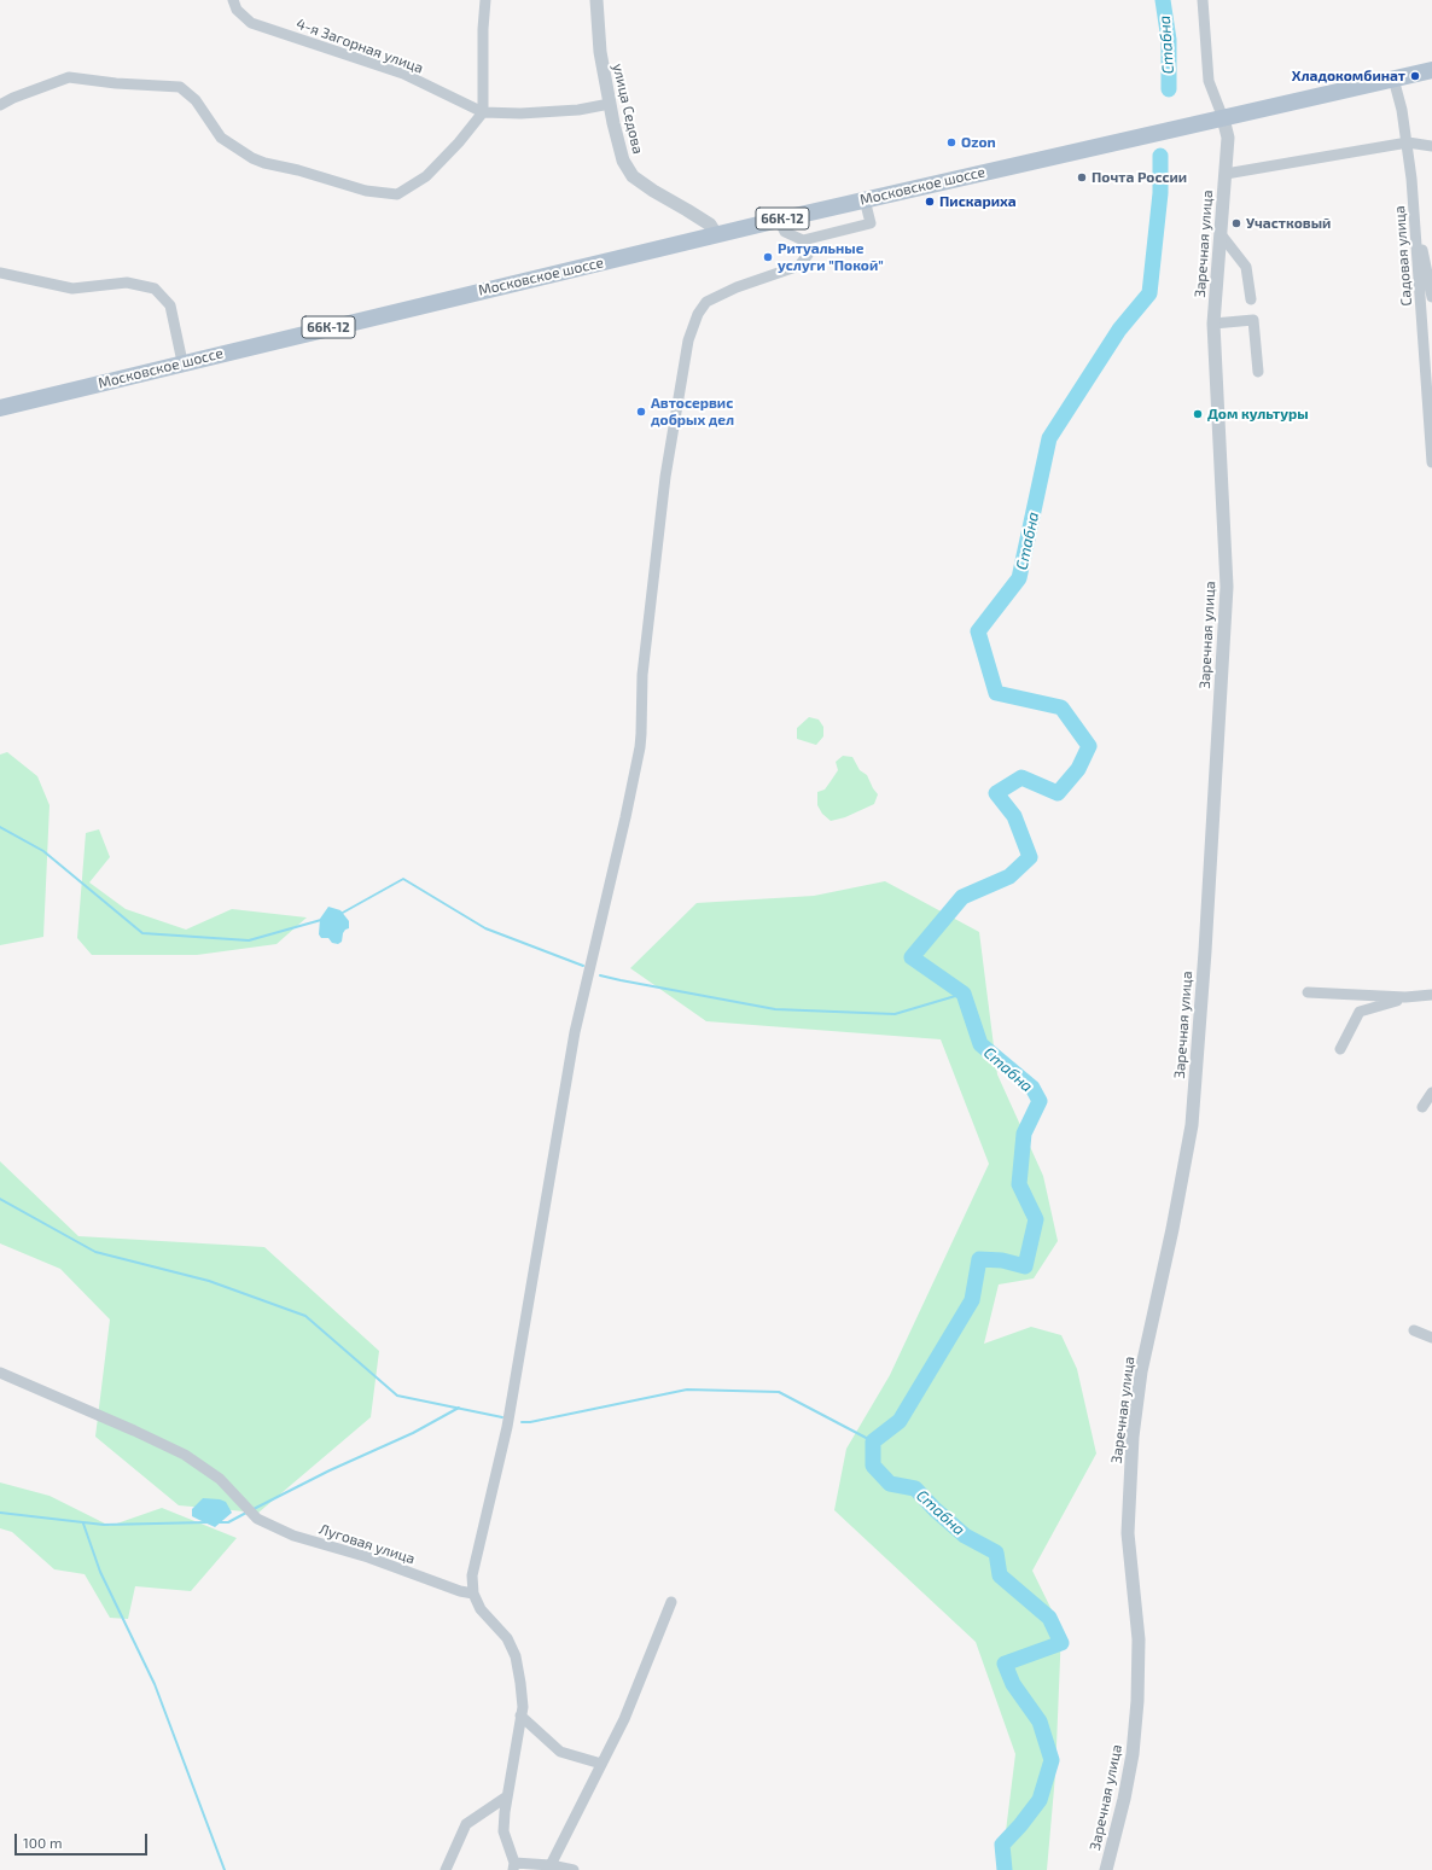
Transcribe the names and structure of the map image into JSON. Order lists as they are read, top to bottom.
{
  "streets": {
    "main road": ["Московское шоссе", "66К-12"],
    "street": [
      "4-я Загорная улица",
      "улица Седова",
      "Заречная улица",
      "Садовая улица",
      "Луговая улица"
    ]
  },
  "crossings": [
    ["4-я Загорная улица", "улица Седова"],
    ["улица Седова", "Московское шоссе"],
    ["Московское шоссе", "66К-12"],
    ["Московское шоссе", "Заречная улица"],
    ["66К-12", "Заречная улица"],
    ["66К-12", "Садовая улица"],
    ["Заречная улица", "Садовая улица"]
  ],
  "water": ["Стабна"],
  "places": [
    "Хладокомбинат",
    "Ozon",
    "Почта России",
    "Пискариха",
    "Участковый",
    "Ритуальные услуги \"Покой\"",
    "Автосервис добрых дел",
    "Дом культуры"
  ],
  "scale_bar": "100 m"
}
